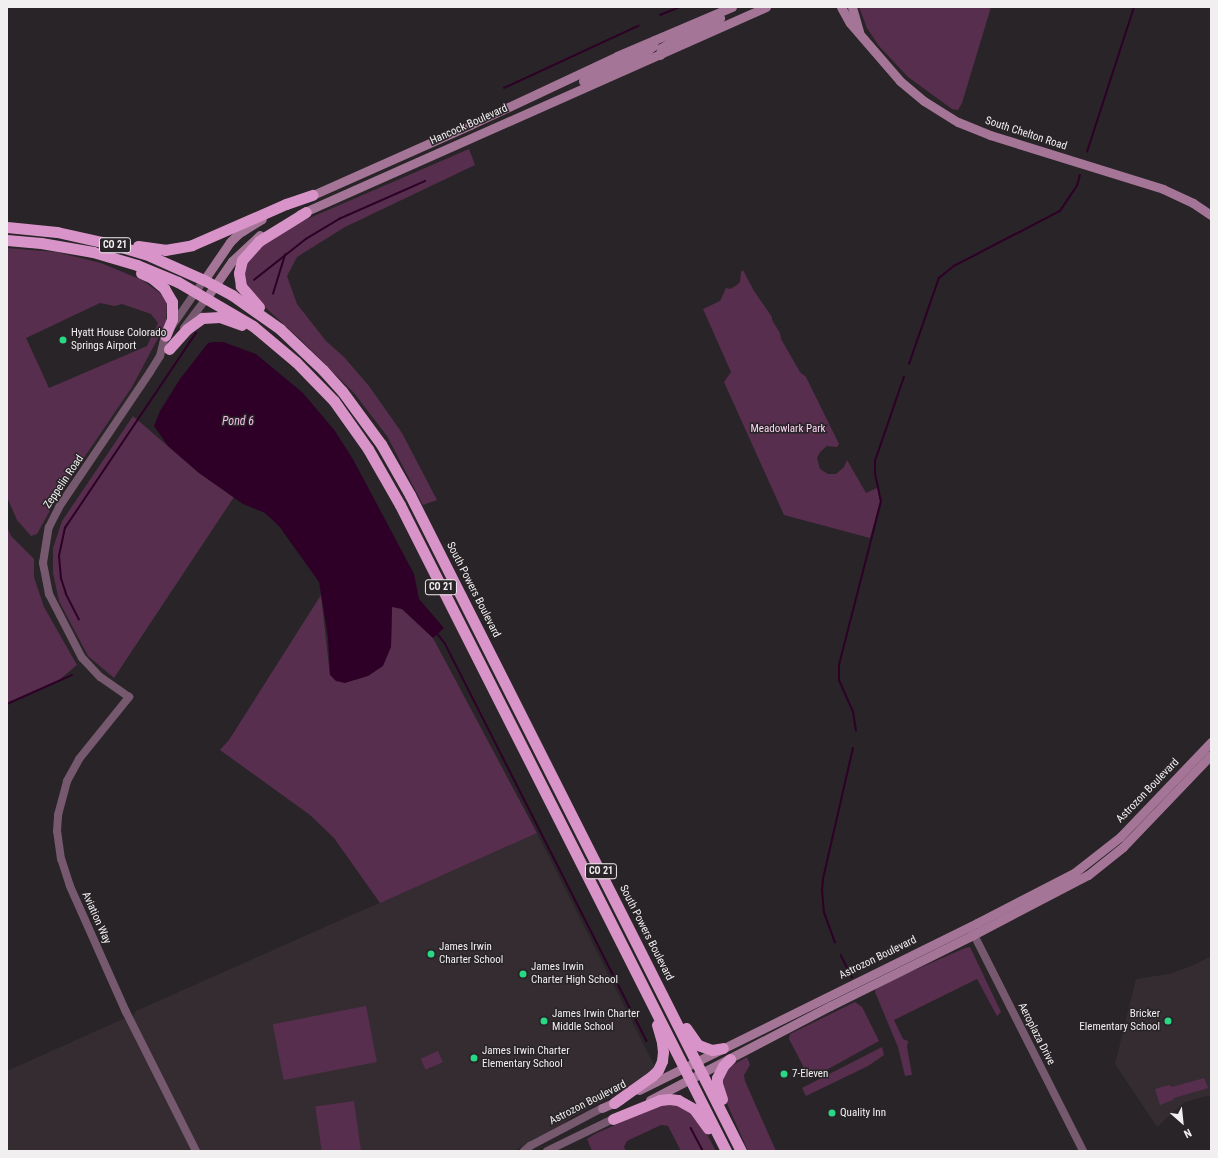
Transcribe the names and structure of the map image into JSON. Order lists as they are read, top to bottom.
{
  "streets": {
    "highway": ["CO 21", "South Powers Boulevard"],
    "main road": ["Hancock Boulevard", "South Chelton Road", "Astrozon Boulevard"],
    "street": ["Zeppelin Road", "Aviation Way", "Aeroplaza Drive"]
  },
  "crossings": [
    ["Hancock Boulevard", "CO 21"],
    ["Hancock Boulevard", "Zeppelin Road"],
    ["Hancock Boulevard", "South Powers Boulevard"],
    ["CO 21", "Zeppelin Road"],
    ["CO 21", "Astrozon Boulevard"],
    ["Zeppelin Road", "South Powers Boulevard"],
    ["Zeppelin Road", "Aviation Way"],
    ["South Powers Boulevard", "Astrozon Boulevard"],
    ["Astrozon Boulevard", "Aeroplaza Drive"]
  ],
  "water": ["Pond 6"],
  "parks": ["Meadowlark Park"],
  "places": [
    "Hyatt House Colorado Springs Airport",
    "James Irwin Charter School",
    "James Irwin Charter High School",
    "James Irwin Charter Middle School",
    "Bricker Elementary School",
    "James Irwin Charter Elementary School",
    "7-Eleven",
    "Quality Inn"
  ],
  "north": "bottom right"
}
